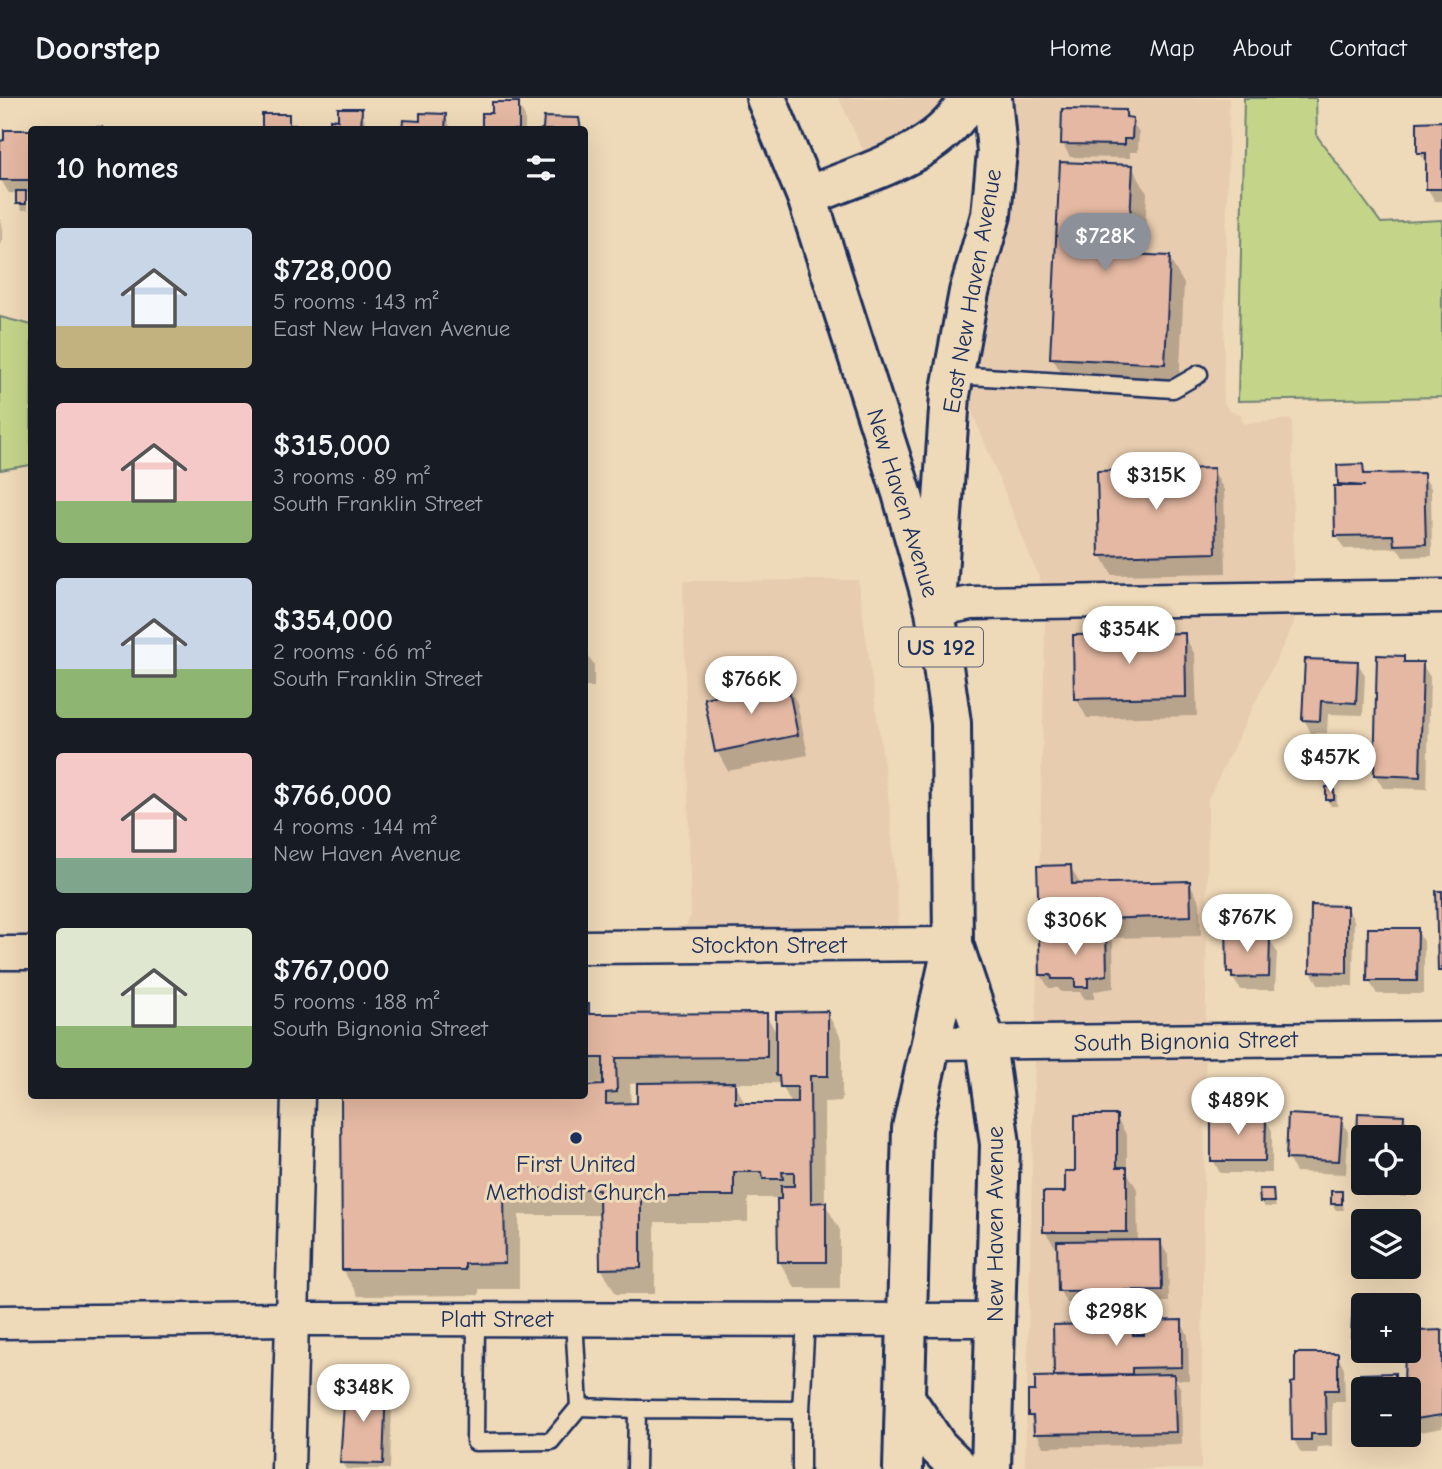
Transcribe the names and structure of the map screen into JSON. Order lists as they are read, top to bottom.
{
  "streets": {
    "main road": ["East New Haven Avenue", "New Haven Avenue", "US 192"],
    "street": ["Stockton Street", "South Bignonia Street", "Platt Street"]
  },
  "crossings": [
    ["East New Haven Avenue", "New Haven Avenue"],
    ["New Haven Avenue", "US 192"],
    ["New Haven Avenue", "Stockton Street"],
    ["New Haven Avenue", "South Bignonia Street"],
    ["New Haven Avenue", "Platt Street"]
  ],
  "places": ["First United Methodist Church"],
  "page": {
    "header": "Doorstep",
    "nav": [
      "Home",
      "Map",
      "About",
      "Contact"
    ],
    "heading": "10 homes",
    "list": [
      {
        "name": "$728,000",
        "note": "5 rooms · 143 m² · East New Haven Avenue"
      },
      {
        "name": "$315,000",
        "note": "3 rooms · 89 m² · South Franklin Street"
      },
      {
        "name": "$354,000",
        "note": "2 rooms · 66 m² · South Franklin Street"
      },
      {
        "name": "$766,000",
        "note": "4 rooms · 144 m² · New Haven Avenue"
      },
      {
        "name": "$767,000",
        "note": "5 rooms · 188 m² · South Bignonia Street"
      }
    ],
    "price": [
      "$728K",
      "$315K",
      "$354K",
      "$766K",
      "$457K",
      "$767K",
      "$306K",
      "$489K",
      "$298K",
      "$348K"
    ],
    "map_buttons": ["+", "−"]
  }
}
